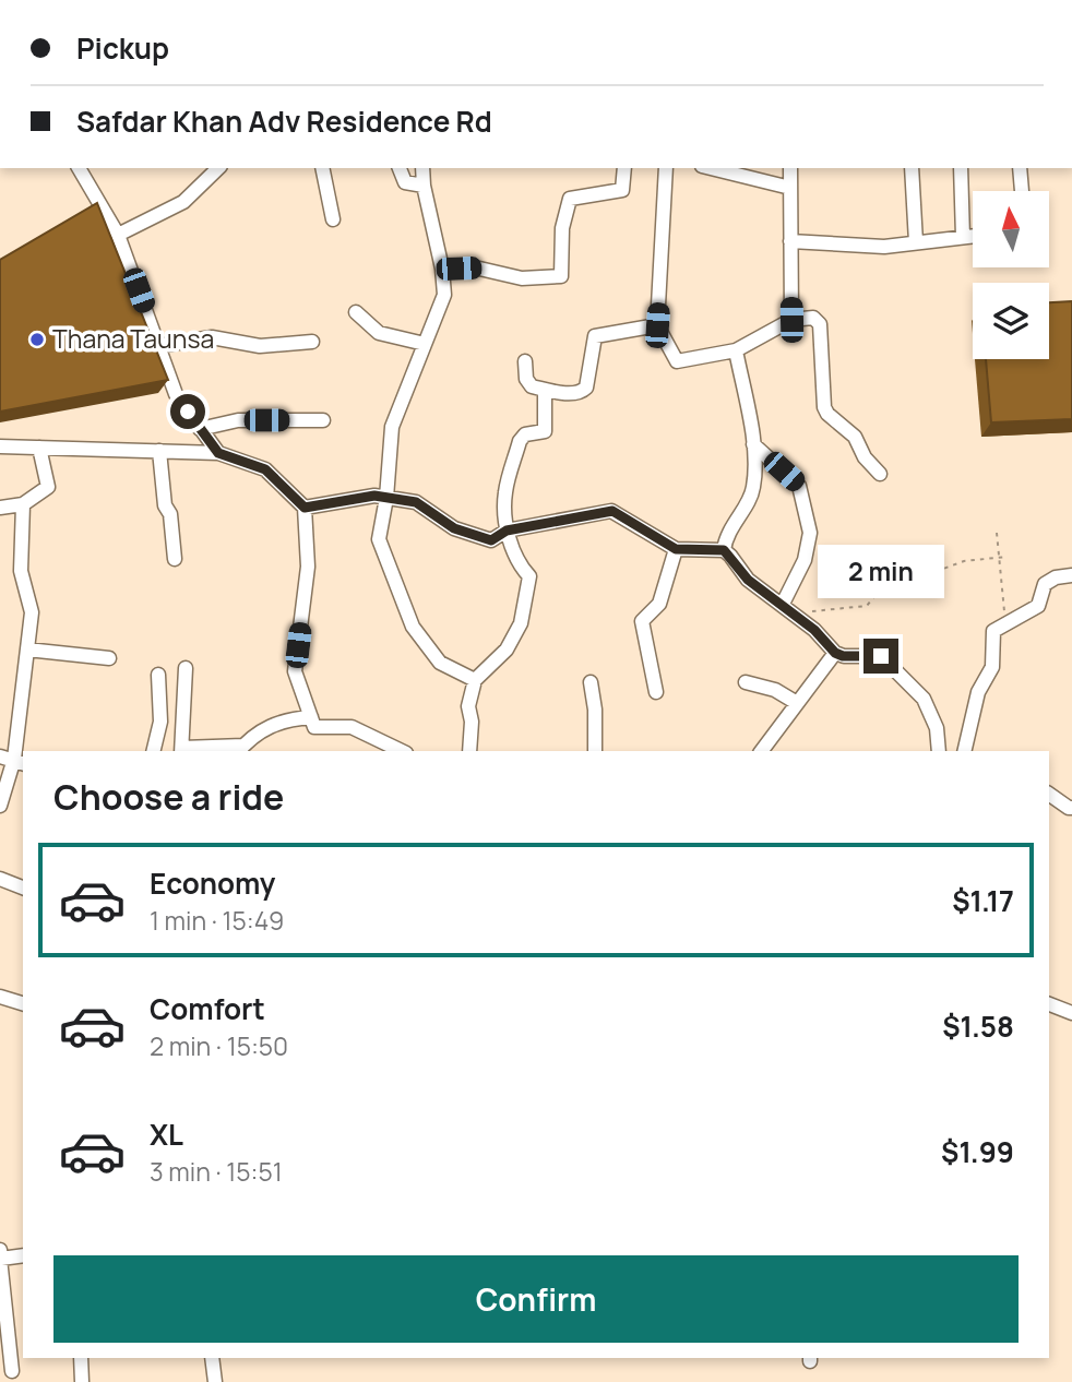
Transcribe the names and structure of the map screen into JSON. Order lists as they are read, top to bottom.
{
  "places": ["Thana Taunsa"],
  "north": "top",
  "page": {
    "banner": ["Pickup", "Safdar Khan Adv Residence Rd"],
    "bubble": "2 min",
    "heading": "Choose a ride",
    "list": [
      {
        "name": "Economy",
        "note": "1 min · 15:49",
        "value": "$1.17"
      },
      {
        "name": "Comfort",
        "note": "2 min · 15:50",
        "value": "$1.58"
      },
      {
        "name": "XL",
        "note": "3 min · 15:51",
        "value": "$1.99"
      }
    ],
    "buttons": "Confirm"
  }
}
